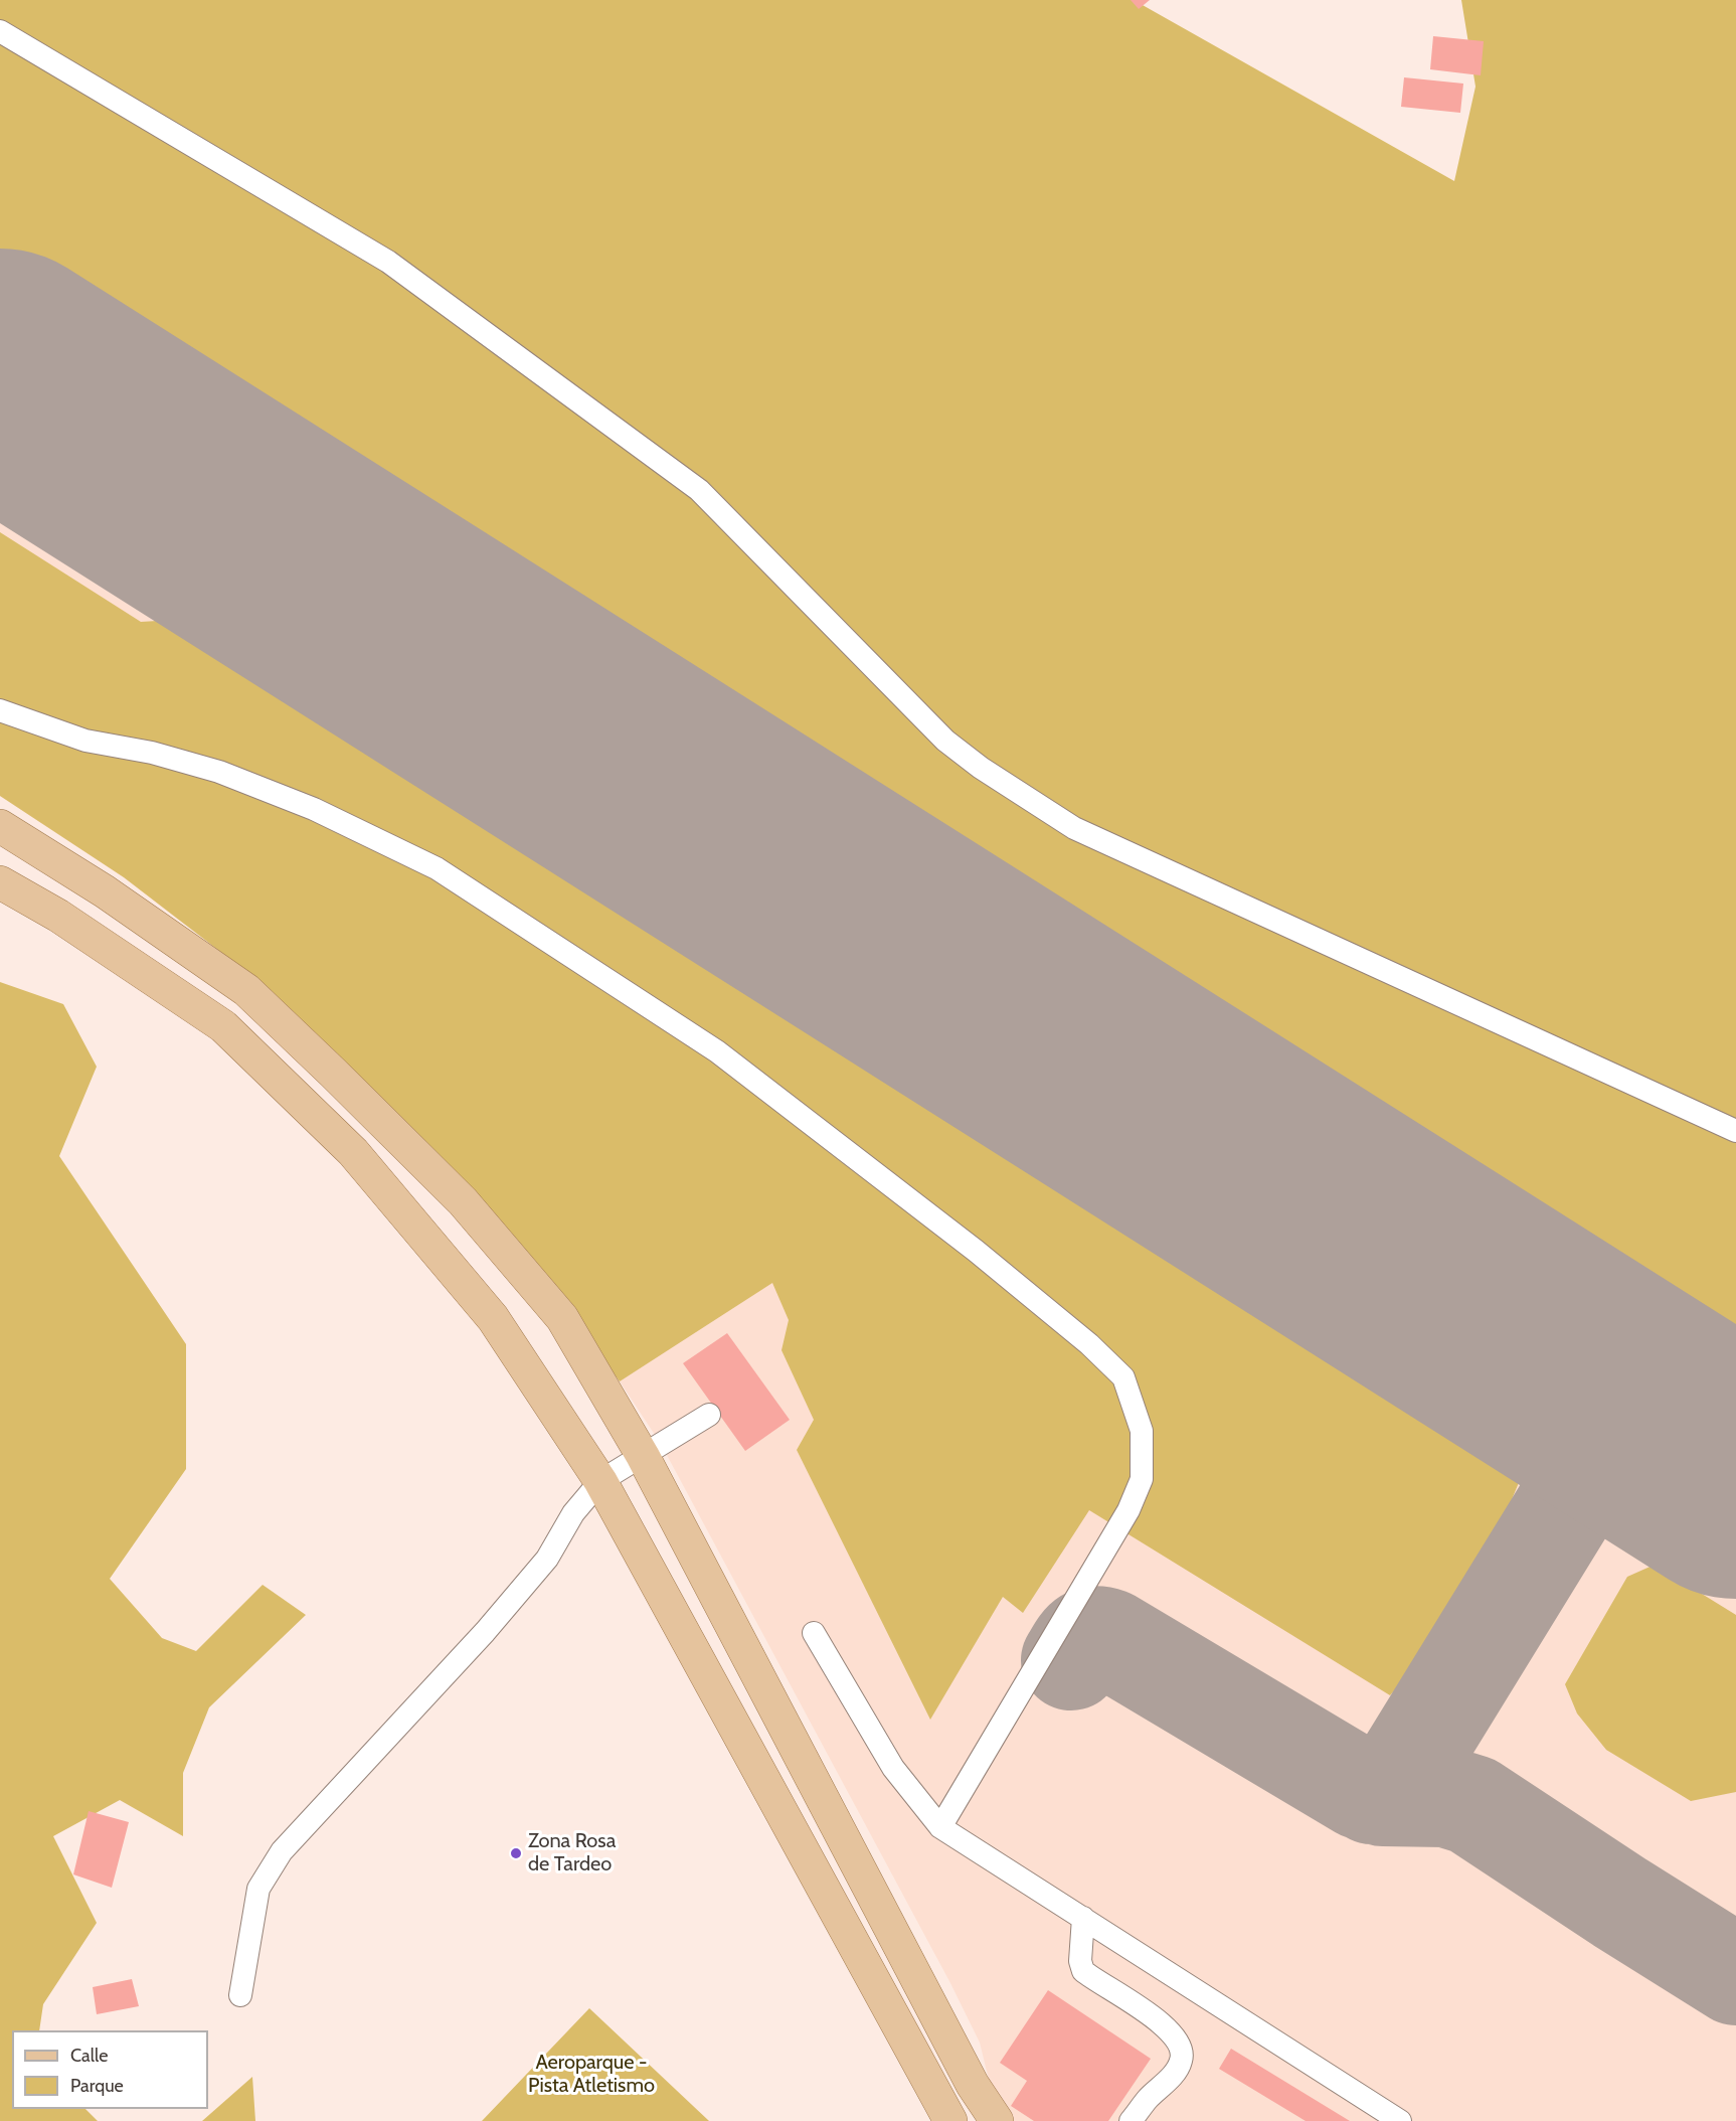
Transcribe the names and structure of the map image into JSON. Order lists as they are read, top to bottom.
{
  "parks": ["Aeroparque - Pista Atletismo"],
  "places": ["Zona Rosa de Tardeo"],
  "legend": ["Calle", "Parque"]
}
